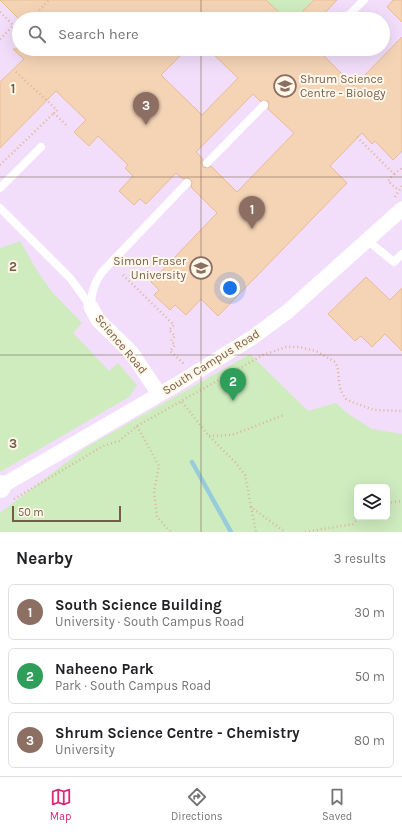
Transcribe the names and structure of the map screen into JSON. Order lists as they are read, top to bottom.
{
  "streets": {
    "street": ["Science Road", "South Campus Road"]
  },
  "crossings": [
    ["Science Road", "South Campus Road"]
  ],
  "places": {
    "school or university": ["Shrum Science Centre - Biology", "Simon Fraser University"]
  },
  "scale_bar": "50 m",
  "page": {
    "search": "Search here",
    "pins": ["3", "1", "2"],
    "scale": "50 m",
    "heading": ["Nearby", "3 results"],
    "list": [
      {
        "mark": "1",
        "name": "South Science Building",
        "note": "University · South Campus Road",
        "value": "30 m"
      },
      {
        "mark": "2",
        "name": "Naheeno Park",
        "note": "Park · South Campus Road",
        "value": "50 m"
      },
      {
        "mark": "3",
        "name": "Shrum Science Centre - Chemistry",
        "note": "University",
        "value": "80 m"
      }
    ],
    "nav": ["Map", "Directions", "Saved"]
  },
  "grid": {
    "rows": ["1", "2", "3"]
  }
}
